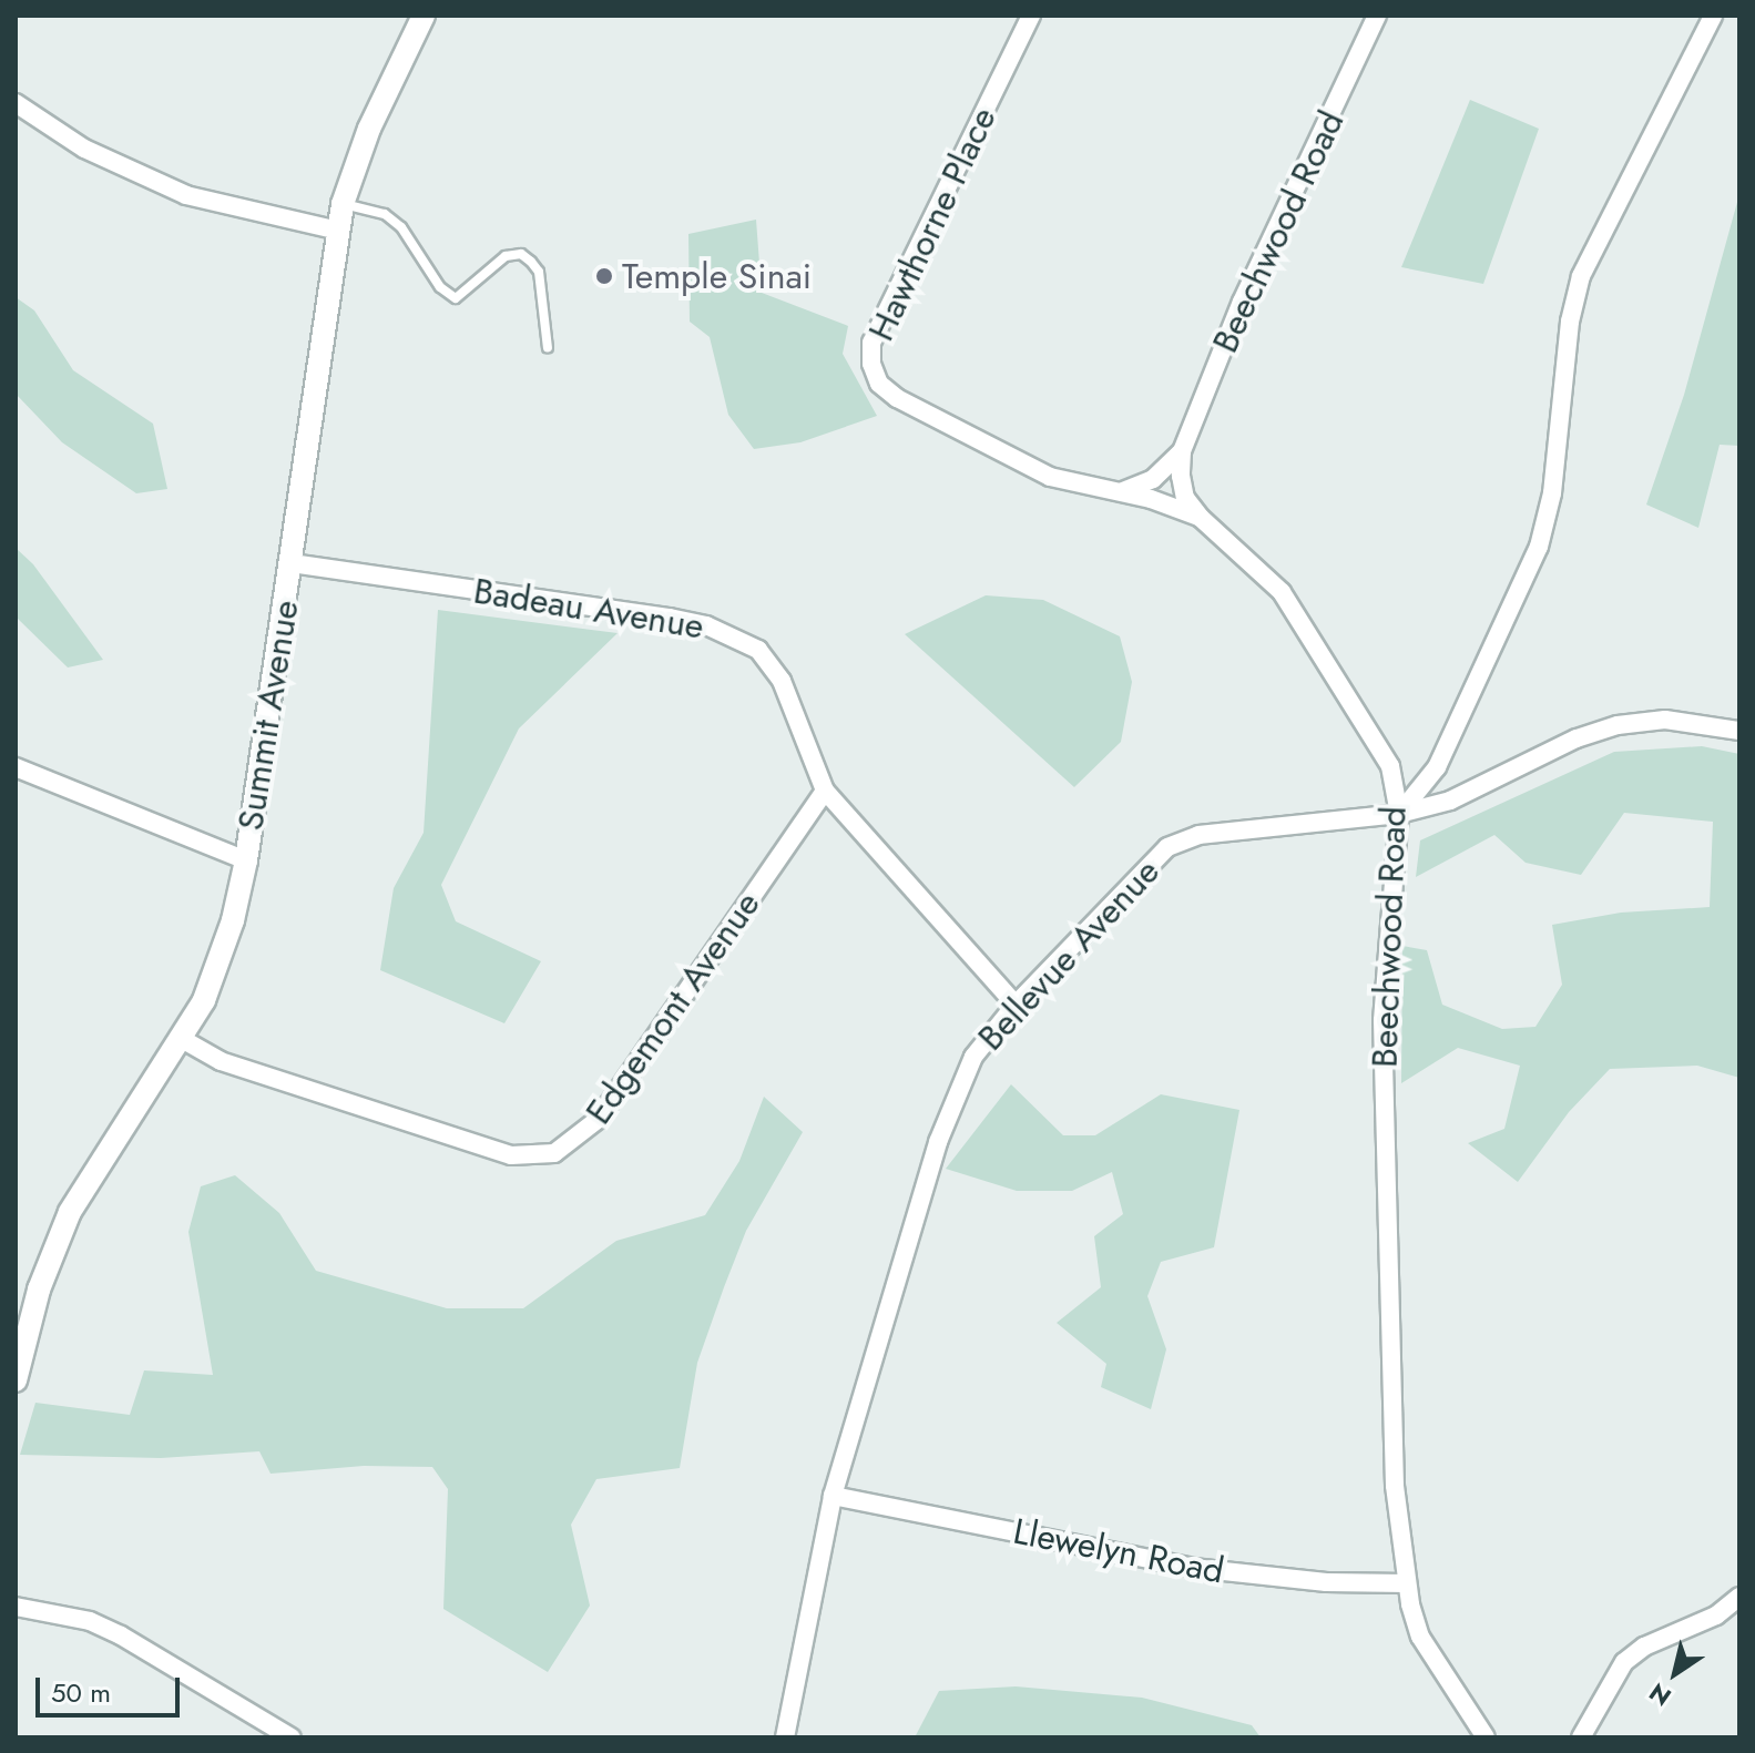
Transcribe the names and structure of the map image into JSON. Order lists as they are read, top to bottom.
{
  "streets": {
    "street": [
      "Hawthorne Place",
      "Beechwood Road",
      "Badeau Avenue",
      "Summit Avenue",
      "Bellevue Avenue",
      "Edgemont Avenue",
      "Llewelyn Road"
    ]
  },
  "crossings": [
    ["Hawthorne Place", "Beechwood Road"],
    ["Beechwood Road", "Bellevue Avenue"],
    ["Beechwood Road", "Llewelyn Road"],
    ["Badeau Avenue", "Summit Avenue"],
    ["Badeau Avenue", "Bellevue Avenue"],
    ["Badeau Avenue", "Edgemont Avenue"],
    ["Summit Avenue", "Edgemont Avenue"],
    ["Bellevue Avenue", "Llewelyn Road"]
  ],
  "places": ["Temple Sinai"],
  "scale_bar": "50 m",
  "north": "bottom left"
}
